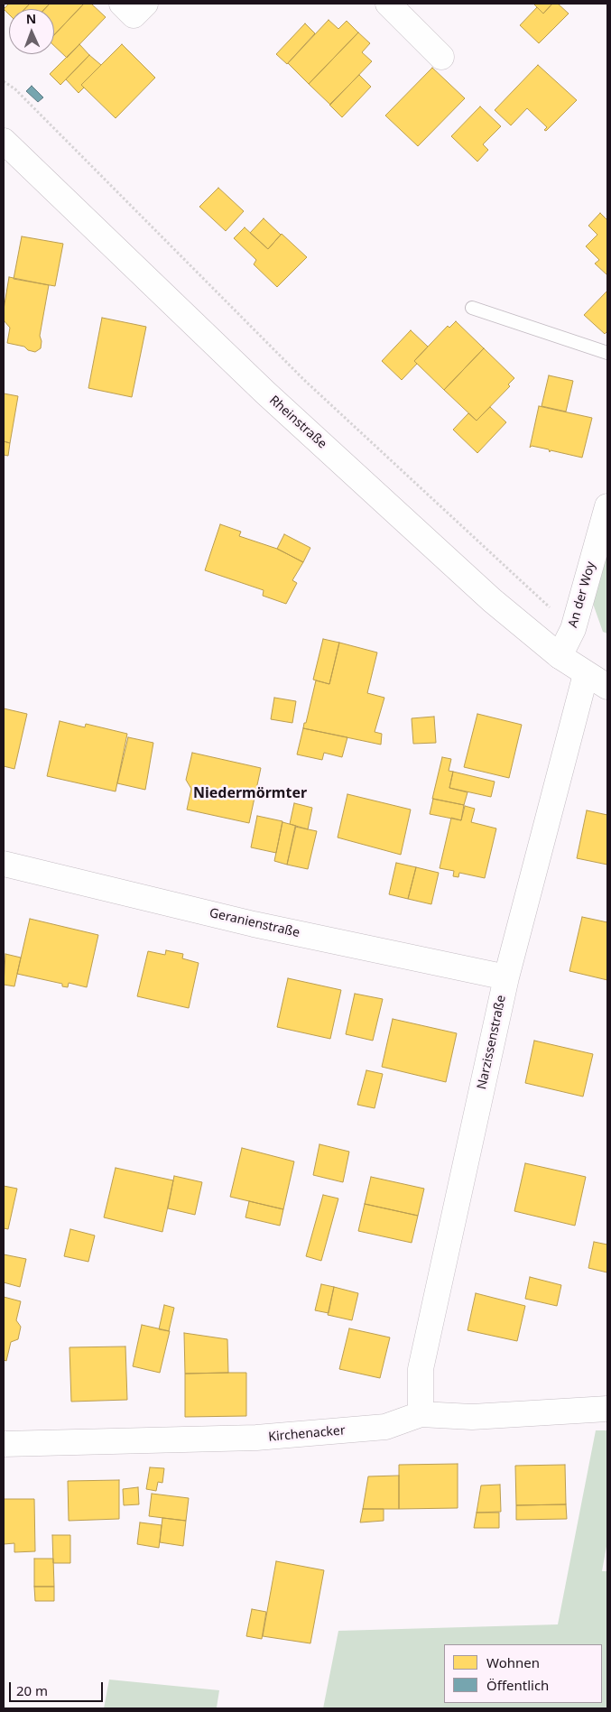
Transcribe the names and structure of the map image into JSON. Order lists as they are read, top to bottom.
{
  "streets": {
    "street": [
      "Rheinstraße",
      "An der Woy",
      "Geranienstraße",
      "Narzissenstraße",
      "Kirchenacker"
    ]
  },
  "crossings": [
    ["Rheinstraße", "An der Woy"],
    ["Rheinstraße", "Narzissenstraße"],
    ["Geranienstraße", "Narzissenstraße"],
    ["Narzissenstraße", "Kirchenacker"]
  ],
  "districts": ["Niedermörmter"],
  "legend": ["Wohnen", "Öffentlich"],
  "scale_bar": "20 m",
  "north": "top"
}
